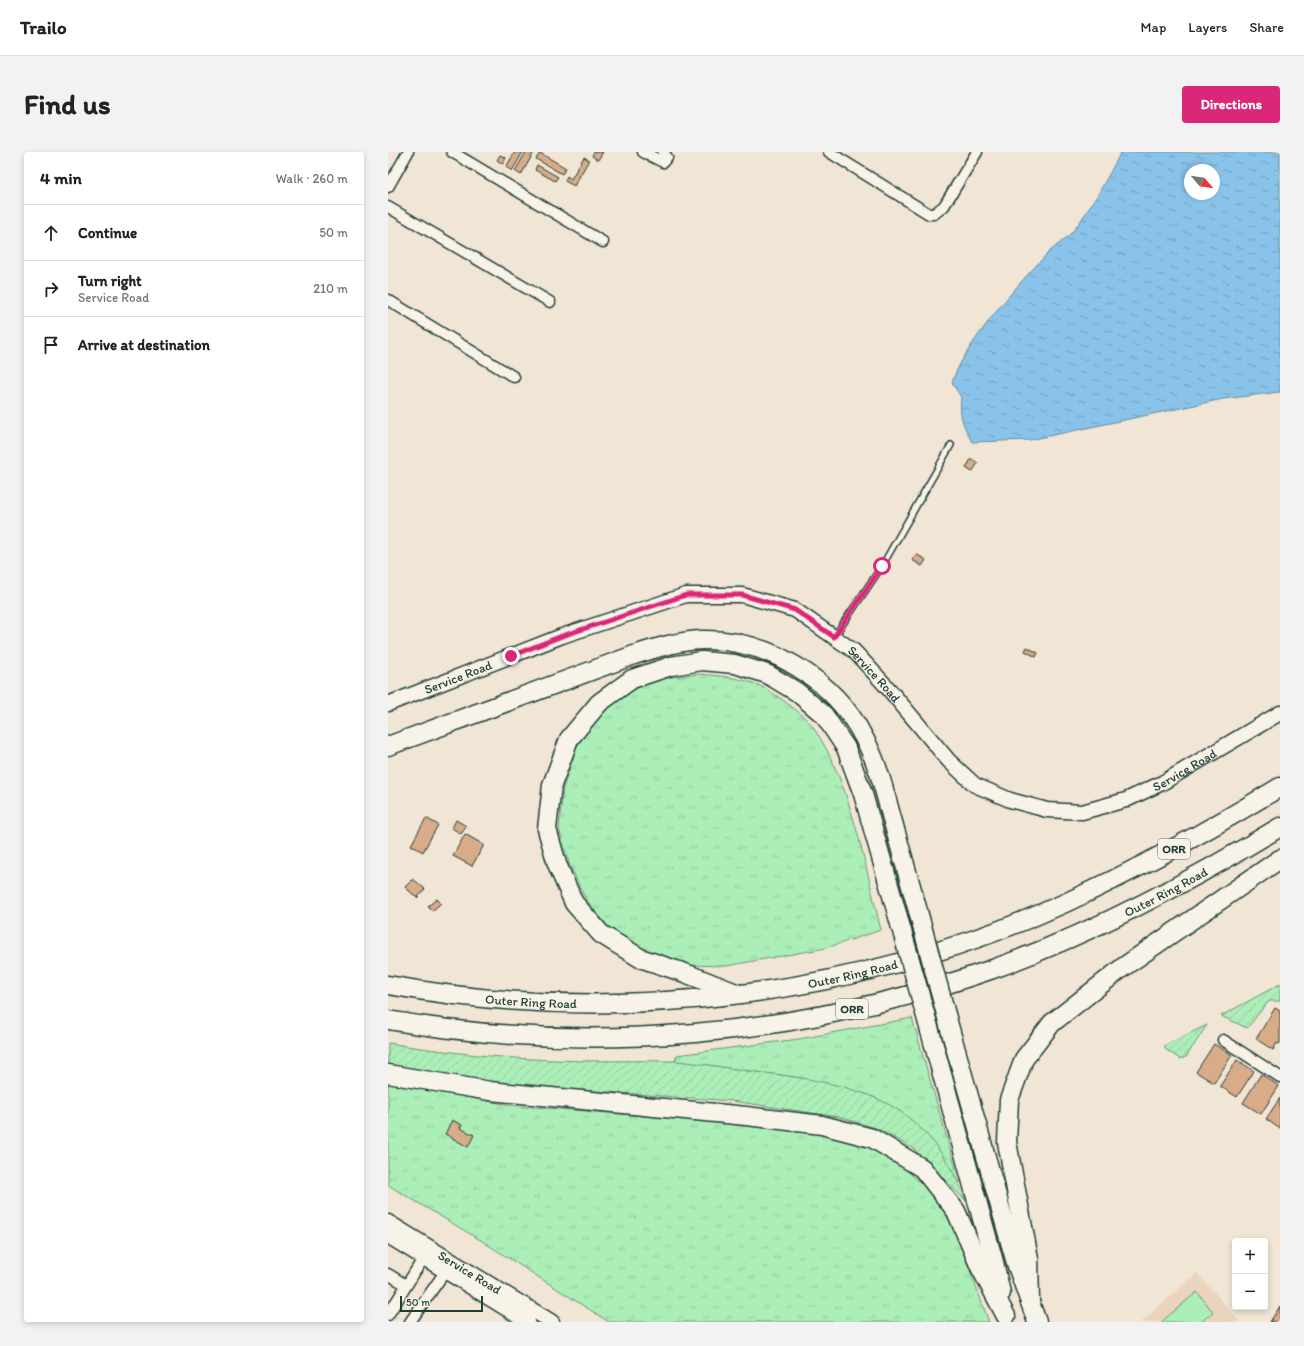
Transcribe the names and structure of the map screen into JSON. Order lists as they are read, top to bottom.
{
  "streets": {
    "highway": ["ORR", "Outer Ring Road"],
    "main road": ["Service Road"]
  },
  "scale_bar": "50 m",
  "north": "bottom right",
  "page": {
    "header": "Trailo",
    "nav": ["Map", "Layers", "Share"],
    "buttons": "Directions",
    "title": "Find us",
    "heading": ["4 min", "Walk · 260 m"],
    "list": [
      ["Continue", "50 m"],
      ["Turn right", "Service Road", "210 m"],
      "Arrive at destination"
    ],
    "map_buttons": ["+", "−"],
    "scale": "50 m"
  }
}
